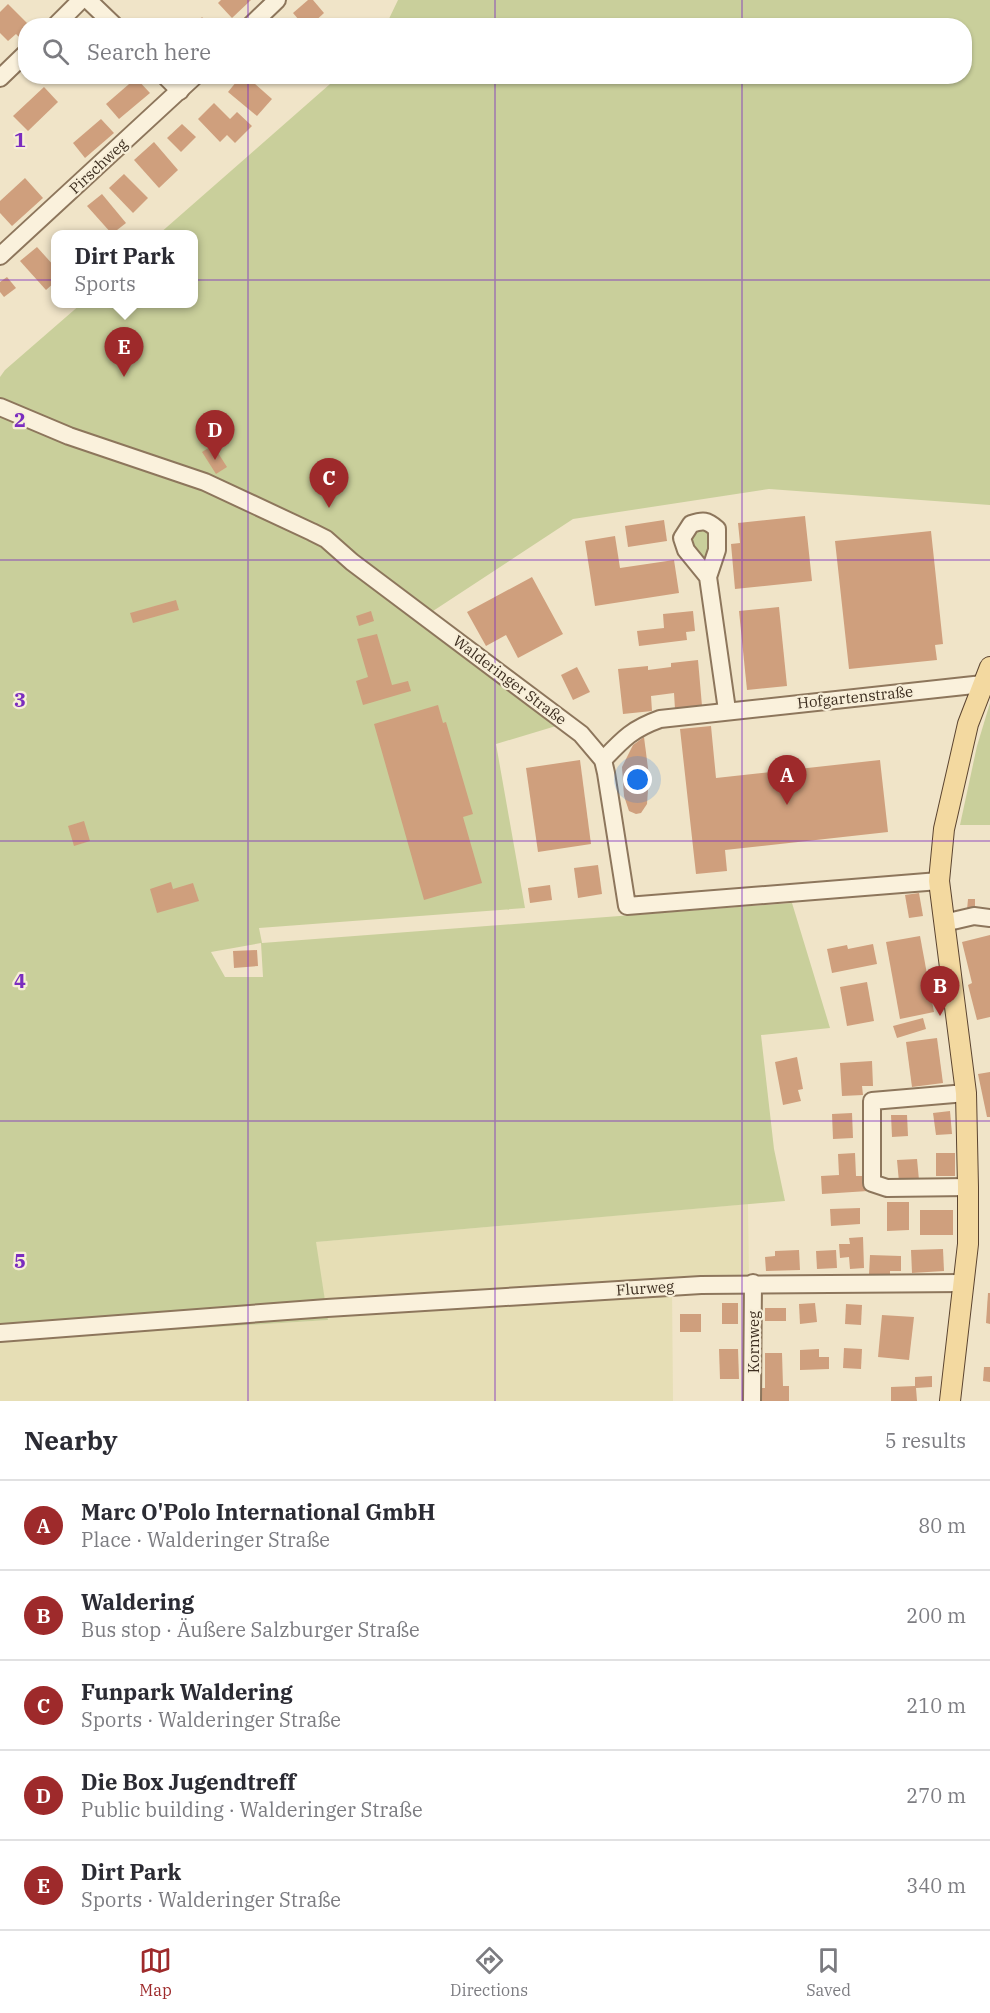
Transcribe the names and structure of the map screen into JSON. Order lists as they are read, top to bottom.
{
  "streets": {
    "street": [
      "Pirschweg",
      "Walderinger Straße",
      "Hofgartenstraße",
      "Flurweg",
      "Kornweg"
    ]
  },
  "crossings": [
    ["Walderinger Straße", "Hofgartenstraße"],
    ["Flurweg", "Kornweg"]
  ],
  "page": {
    "search": "Search here",
    "popup": ["Dirt Park", "Sports"],
    "pins": [
      "E",
      "D",
      "C",
      "A",
      "B"
    ],
    "heading": ["Nearby", "5 results"],
    "list": [
      {
        "mark": "A",
        "name": "Marc O'Polo International GmbH",
        "note": "Place · Walderinger Straße",
        "value": "80 m"
      },
      {
        "mark": "B",
        "name": "Waldering",
        "note": "Bus stop · Äußere Salzburger Straße",
        "value": "200 m"
      },
      {
        "mark": "C",
        "name": "Funpark Waldering",
        "note": "Sports · Walderinger Straße",
        "value": "210 m"
      },
      {
        "mark": "D",
        "name": "Die Box Jugendtreff",
        "note": "Public building · Walderinger Straße",
        "value": "270 m"
      },
      {
        "mark": "E",
        "name": "Dirt Park",
        "note": "Sports · Walderinger Straße",
        "value": "340 m"
      }
    ],
    "nav": ["Map", "Directions", "Saved"]
  },
  "grid": {
    "rows": [
      "1",
      "2",
      "3",
      "4",
      "5"
    ]
  }
}
